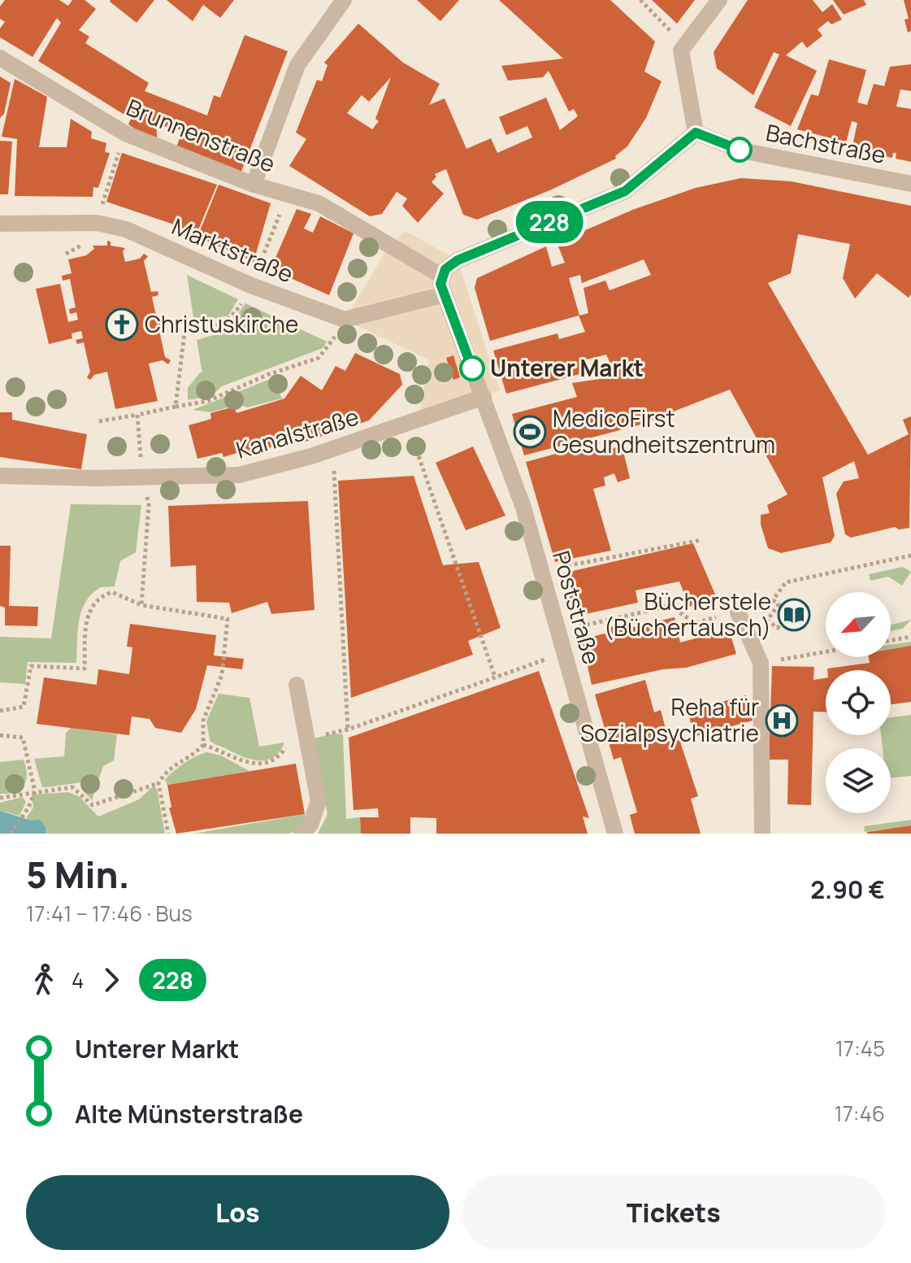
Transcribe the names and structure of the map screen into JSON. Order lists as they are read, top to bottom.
{
  "streets": {
    "street": [
      "Brunnenstraße",
      "Bachstraße",
      "Marktstraße",
      "Kanalstraße",
      "Poststraße"
    ]
  },
  "crossings": [
    ["Kanalstraße", "Poststraße"]
  ],
  "places": {
    "church": ["Christuskirche"],
    "other": ["Unterer Markt"],
    "sports": ["MedicoFirst Gesundheitszentrum"],
    "library": ["Bücherstele (Büchertausch)"],
    "hospital": ["Reha für Sozialpsychiatrie"]
  },
  "lines": ["bus line 228"],
  "north": "bottom left",
  "page": {
    "on_map": "228",
    "heading": ["5 Min.", "17:41 – 17:46 · Bus", "2.90 €"],
    "legs": ["4", "228"],
    "list": [
      {
        "name": "Unterer Markt",
        "value": "17:45"
      },
      {
        "name": "Alte Münsterstraße",
        "value": "17:46"
      }
    ],
    "buttons": ["Los", "Tickets"]
  }
}
